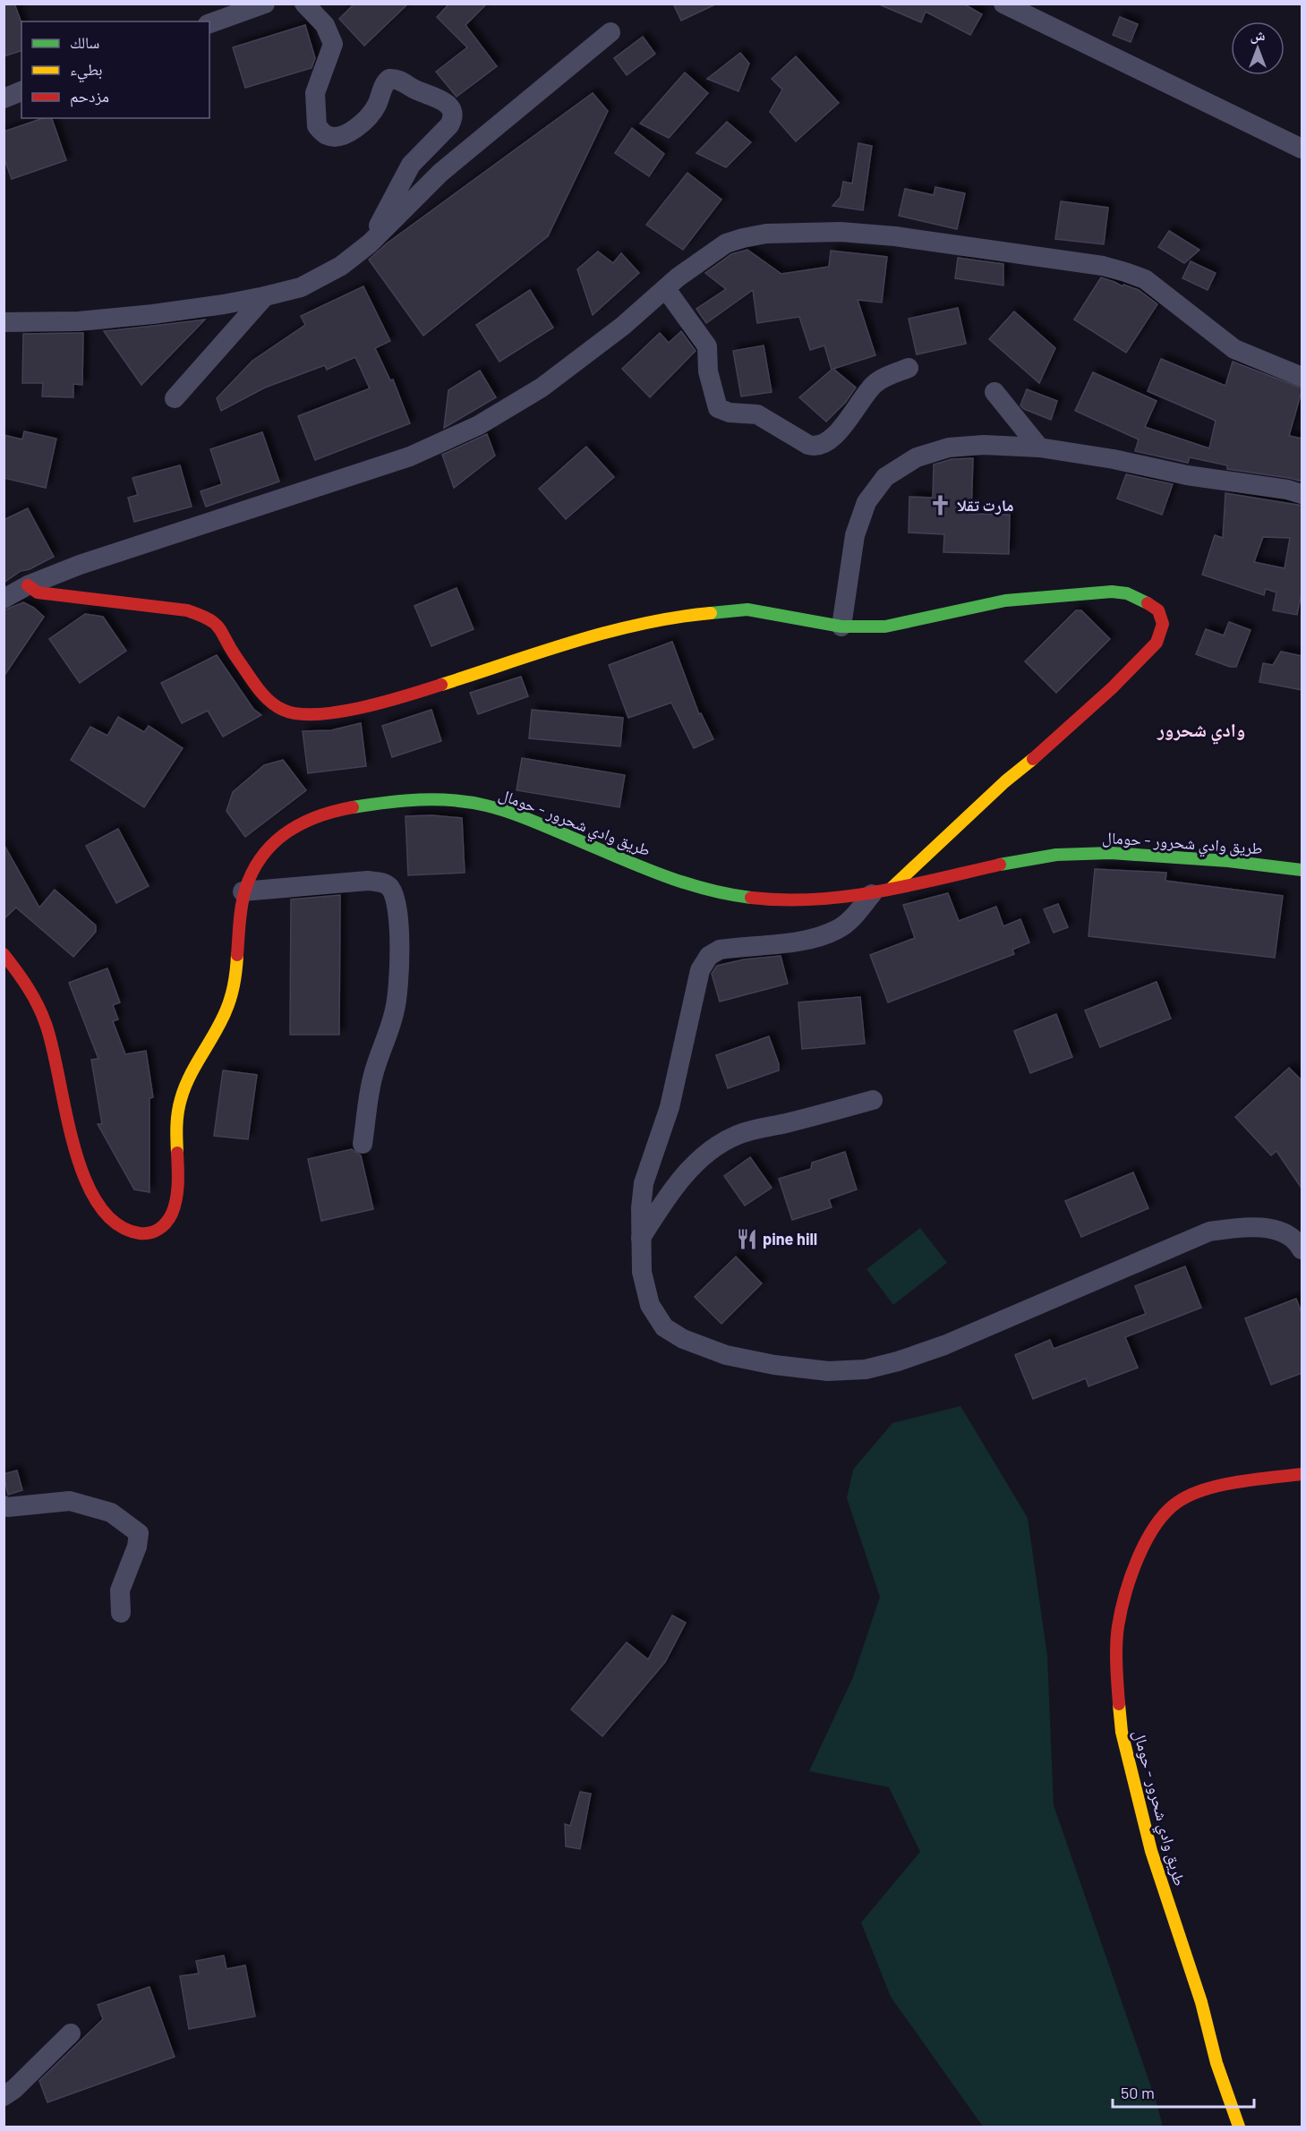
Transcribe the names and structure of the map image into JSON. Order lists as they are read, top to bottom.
{
  "streets": {
    "main road": ["طريق وادي شحرور - حومال"]
  },
  "districts": ["وادي شحرور"],
  "places": {
    "church": ["مارت تقلا"],
    "restaurant": ["pine hill"]
  },
  "legend": ["سالك", "بطيء", "مزدحم"],
  "scale_bar": "50 m",
  "north": "top"
}
